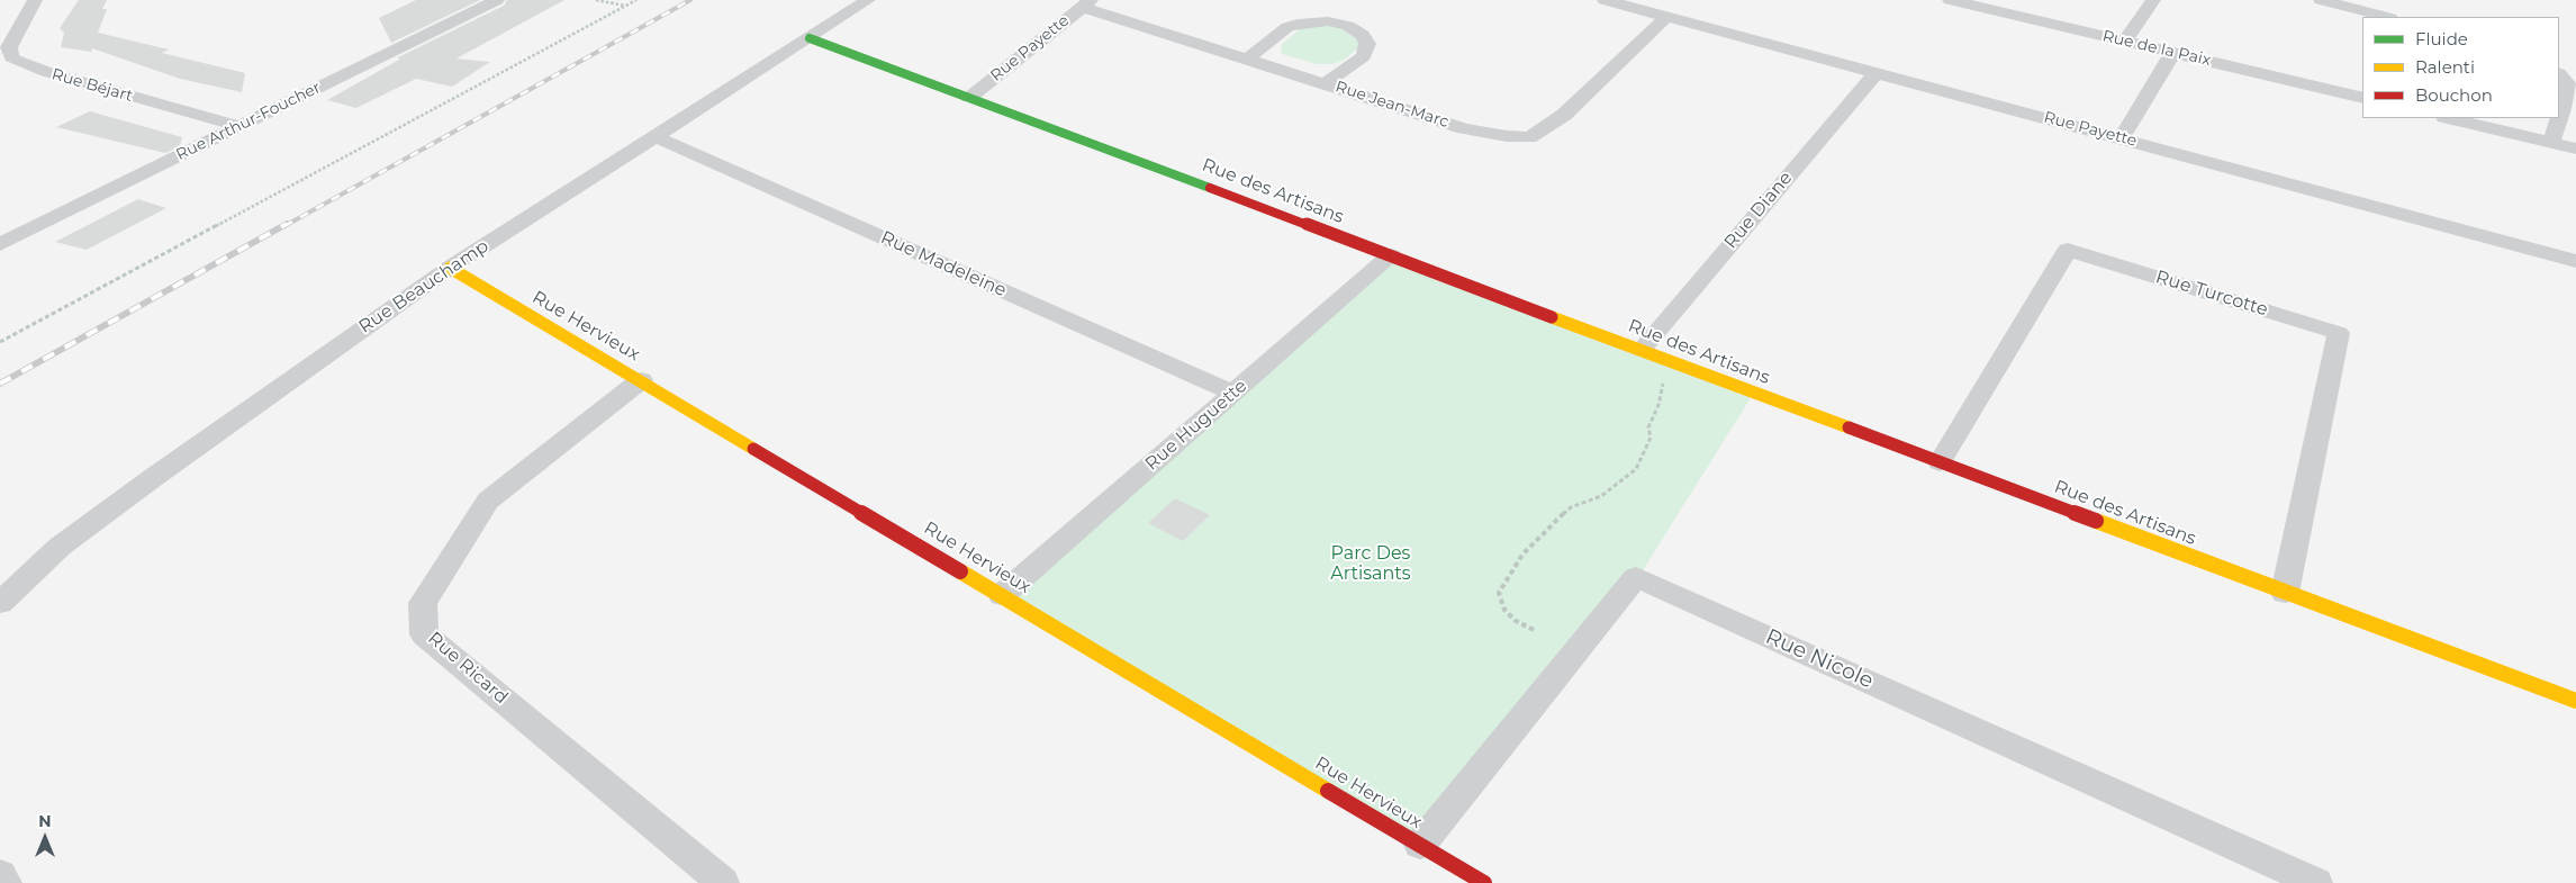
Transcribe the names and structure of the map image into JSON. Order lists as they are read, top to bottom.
{
  "streets": {
    "street": [
      "Rue Payette",
      "Rue de la Paix",
      "Rue Béjart",
      "Rue Jean-Marc",
      "Rue Arthur-Foucher",
      "Rue des Artisans",
      "Rue Diane",
      "Rue Madeleine",
      "Rue Beauchamp",
      "Rue Turcotte",
      "Rue Hervieux",
      "Rue Huguette",
      "Rue Nicole",
      "Rue Ricard"
    ]
  },
  "crossings": [
    ["Rue Payette", "Rue Jean-Marc"],
    ["Rue Payette", "Rue des Artisans"],
    ["Rue Payette", "Rue Diane"],
    ["Rue Béjart", "Rue Arthur-Foucher"],
    ["Rue des Artisans", "Rue Diane"],
    ["Rue des Artisans", "Rue Beauchamp"],
    ["Rue des Artisans", "Rue Turcotte"],
    ["Rue des Artisans", "Rue Huguette"],
    ["Rue Madeleine", "Rue Beauchamp"],
    ["Rue Madeleine", "Rue Huguette"],
    ["Rue Beauchamp", "Rue Hervieux"],
    ["Rue Hervieux", "Rue Huguette"],
    ["Rue Hervieux", "Rue Nicole"],
    ["Rue Hervieux", "Rue Ricard"]
  ],
  "parks": ["Parc Des Artisants"],
  "legend": ["Fluide", "Ralenti", "Bouchon"],
  "north": "top"
}
